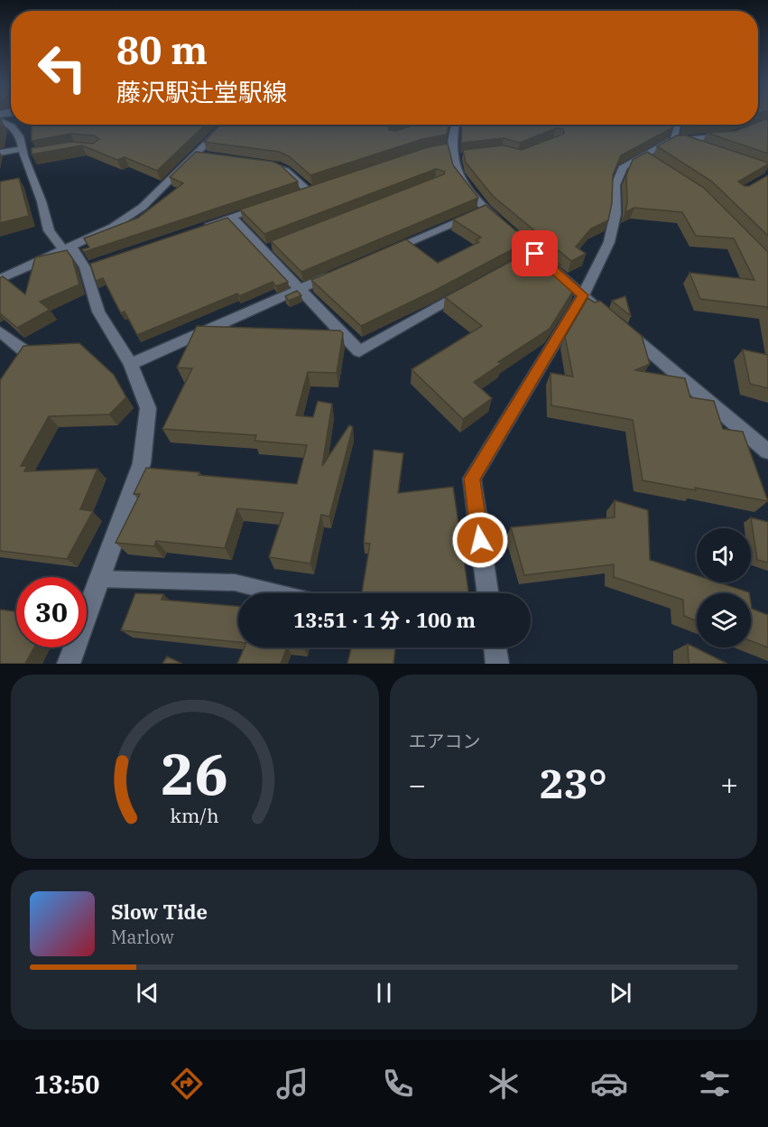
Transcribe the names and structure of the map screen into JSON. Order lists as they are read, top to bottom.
{
  "page": {
    "turn": ["80 m", "藤沢駅辻堂駅線"],
    "limit": "30",
    "trip": "13:51 · 1 分 · 100 m",
    "tile": "エアコン",
    "heat": ["−", "23°", "+"],
    "song": ["Slow Tide", "Marlow"],
    "tabs": "13:50",
    "gauge": ["26", "km/h"]
  }
}
